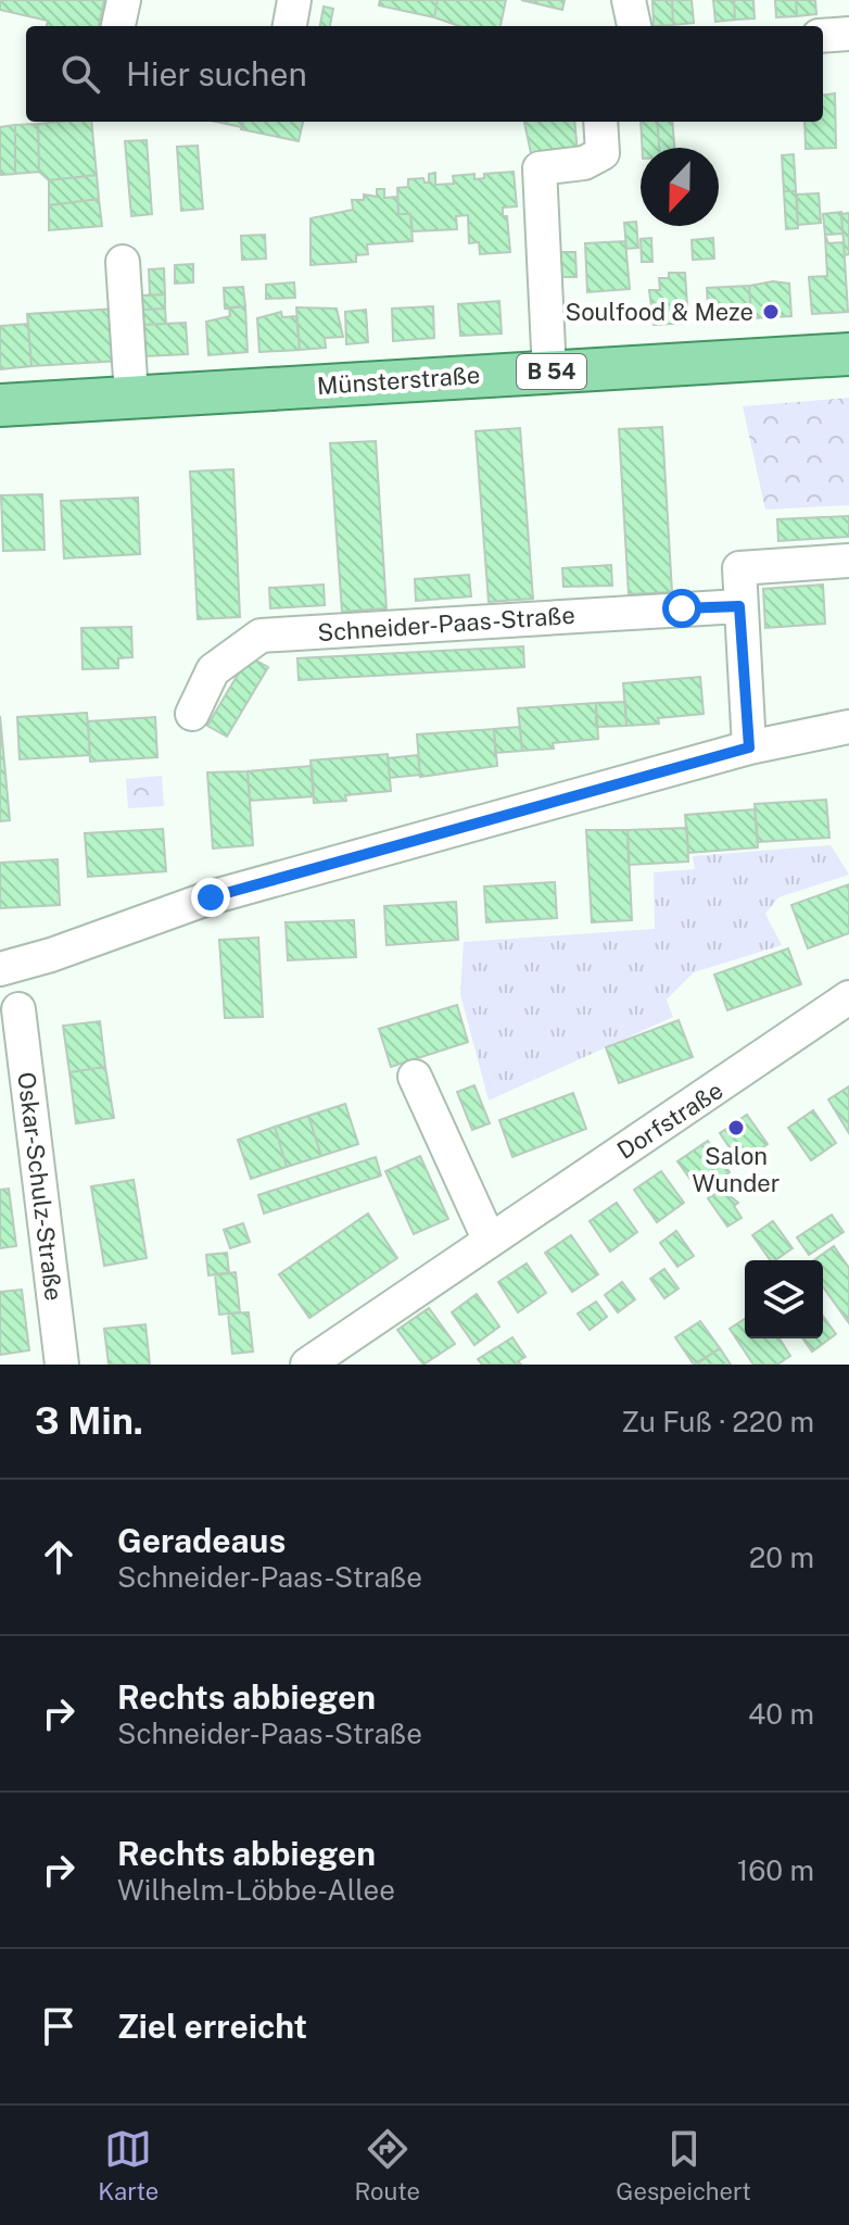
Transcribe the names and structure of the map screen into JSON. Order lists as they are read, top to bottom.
{
  "streets": {
    "main road": ["B 54", "Münsterstraße"],
    "street": ["Schneider-Paas-Straße", "Dorfstraße", "Oskar-Schulz-Straße"]
  },
  "places": ["Soulfood & Meze", "Salon Wunder"],
  "north": "bottom",
  "page": {
    "search": "Hier suchen",
    "heading": ["3 Min.", "Zu Fuß · 220 m"],
    "list": [
      ["Geradeaus", "Schneider-Paas-Straße", "20 m"],
      ["Rechts abbiegen", "Schneider-Paas-Straße", "40 m"],
      ["Rechts abbiegen", "Wilhelm-Löbbe-Allee", "160 m"],
      "Ziel erreicht"
    ],
    "nav": ["Karte", "Route", "Gespeichert"]
  }
}
